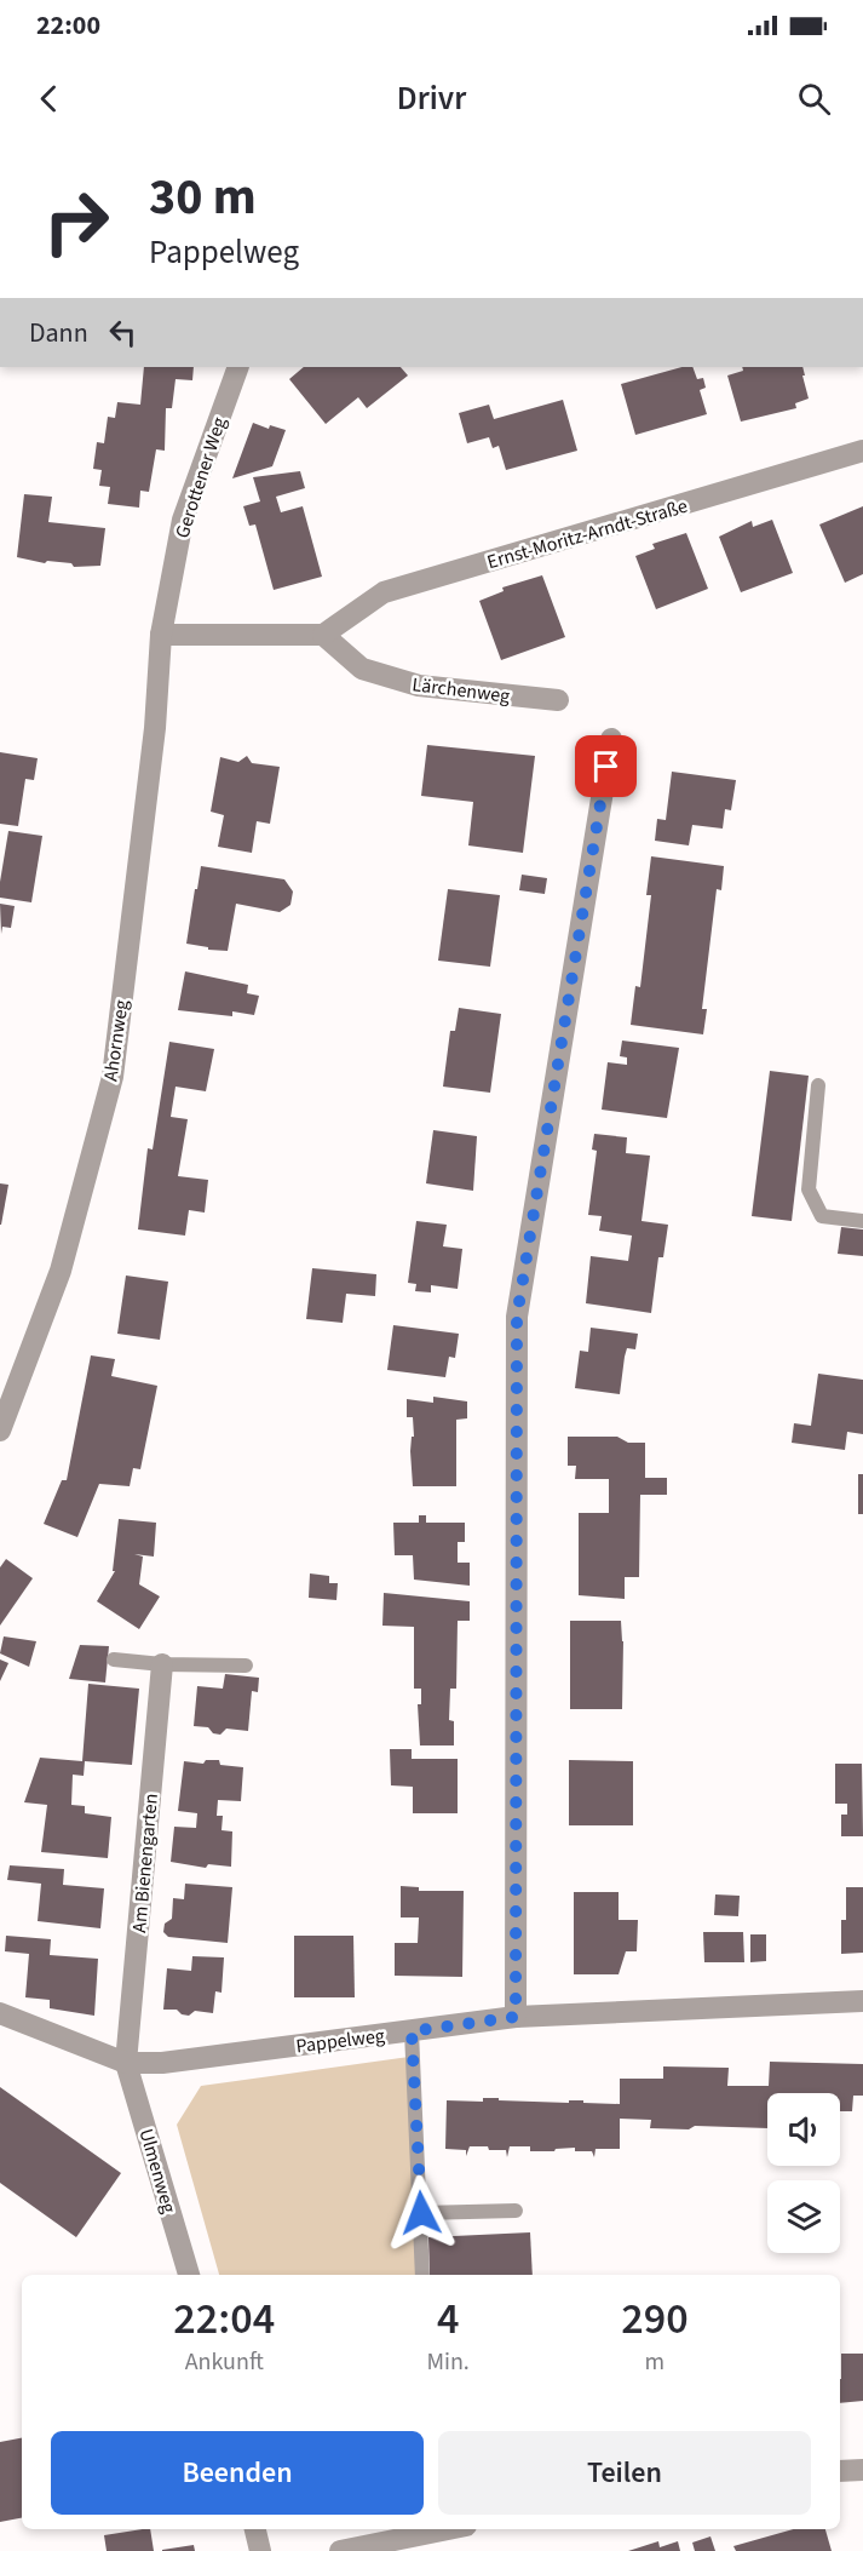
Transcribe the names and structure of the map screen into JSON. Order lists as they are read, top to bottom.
{
  "streets": {
    "street": [
      "Gerottener Weg",
      "Ernst-Moritz-Arndt-Straße",
      "Lärchenweg",
      "Ahornweg",
      "Am Bienengarten",
      "Pappelweg",
      "Ulmenweg"
    ]
  },
  "crossings": [
    ["Gerottener Weg", "Ahornweg"],
    ["Ernst-Moritz-Arndt-Straße", "Lärchenweg"],
    ["Am Bienengarten", "Pappelweg"],
    ["Am Bienengarten", "Ulmenweg"],
    ["Pappelweg", "Ulmenweg"]
  ],
  "page": {
    "status": "22:00",
    "header": "Drivr",
    "turn": ["30 m", "Pappelweg"],
    "then": "Dann",
    "eta": [
      "22:04",
      "Ankunft",
      "4",
      "Min.",
      "290",
      "m"
    ],
    "buttons": ["Beenden", "Teilen"]
  }
}
